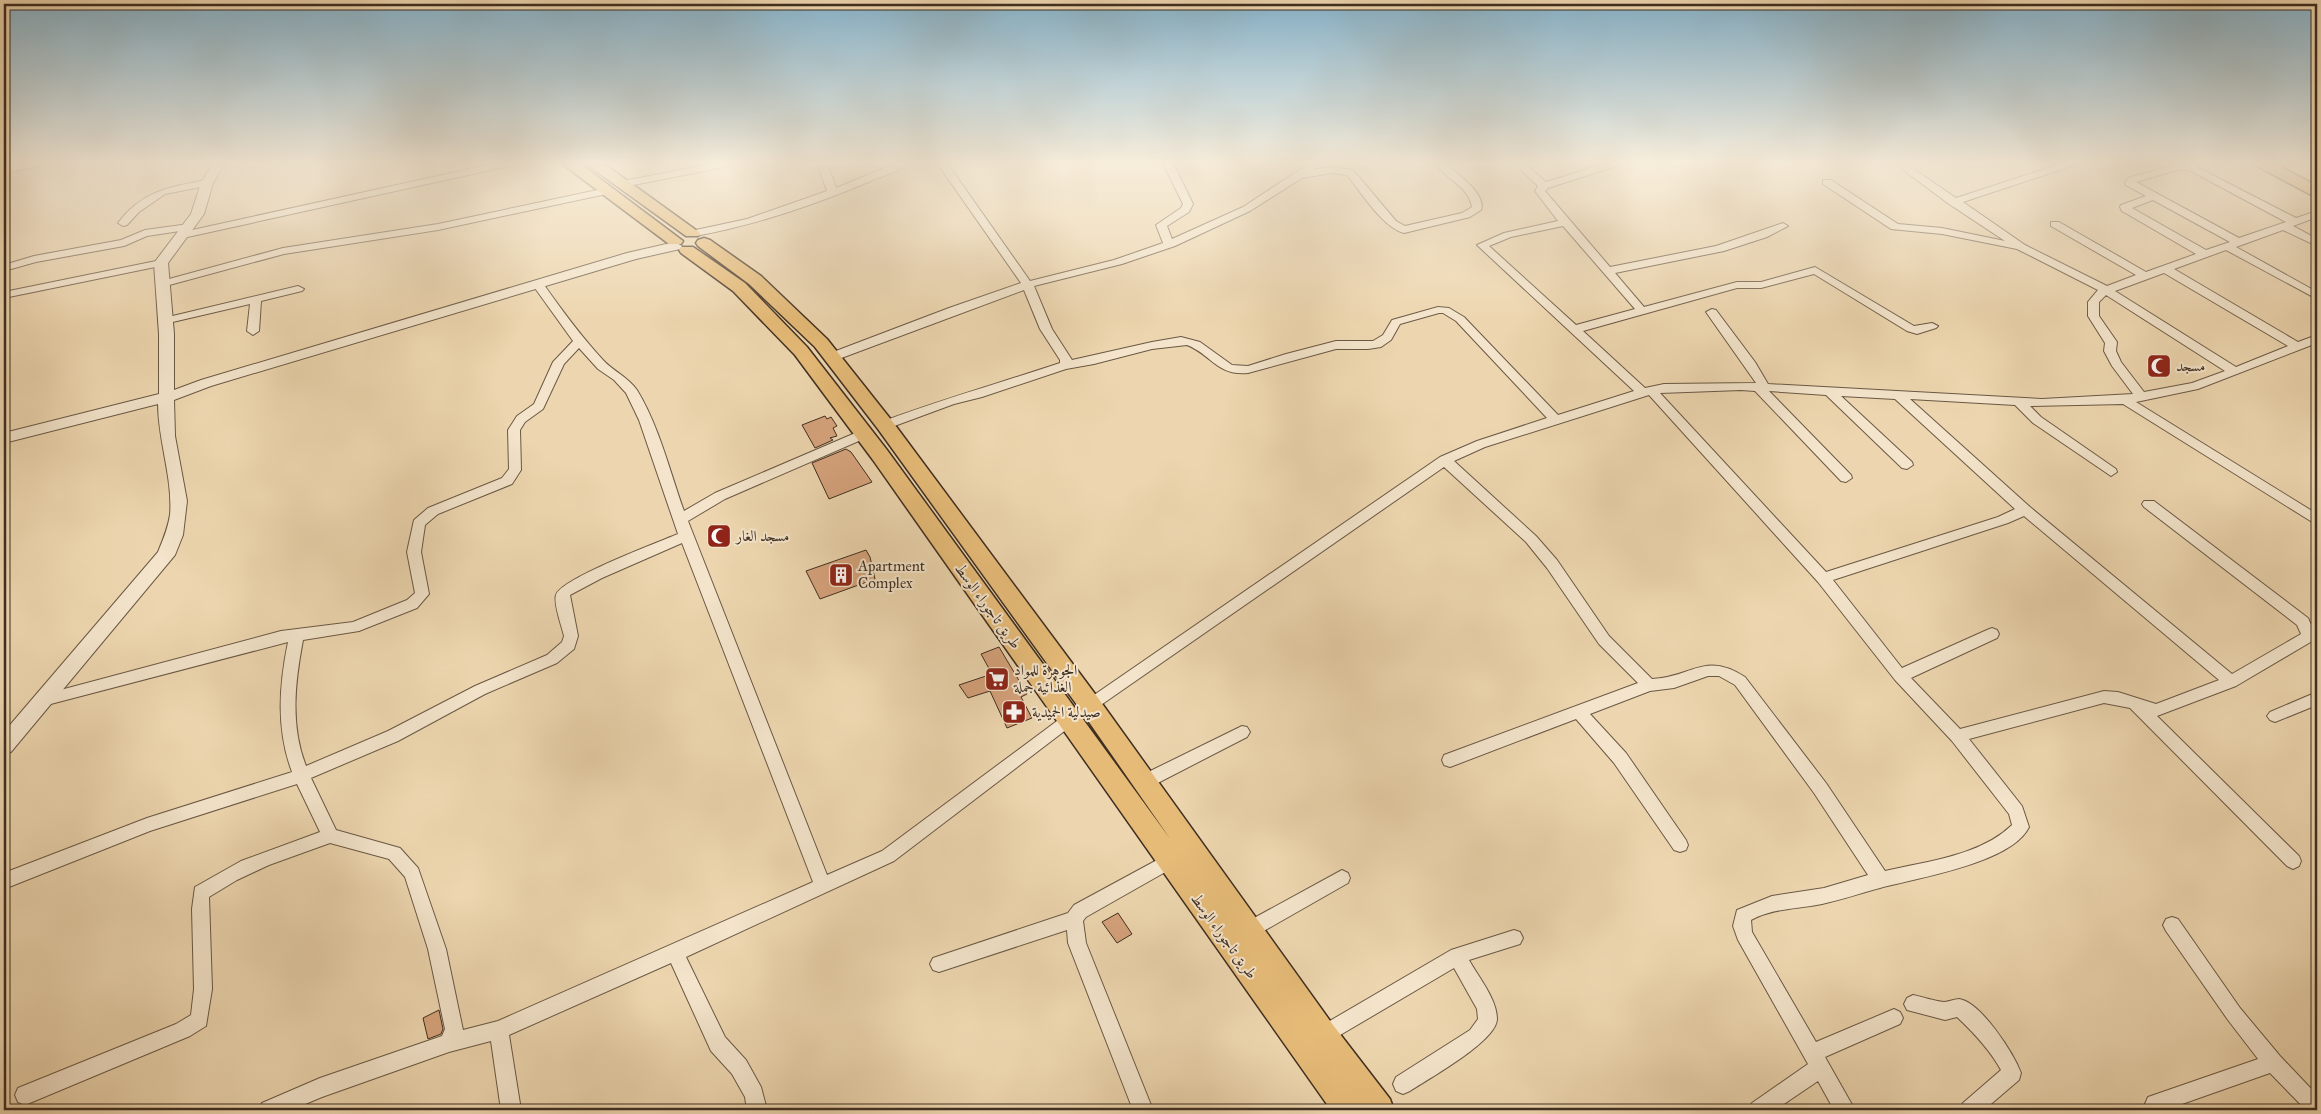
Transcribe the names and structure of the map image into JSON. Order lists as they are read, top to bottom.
{
  "streets": {
    "main road": ["طريق تاجوراء الوسط"]
  },
  "places": {
    "mosque": ["مسجد", "مسجد الغار"],
    "building": ["Apartment Complex"],
    "supermarket": ["الجوهرة للمواد الغذائية جملة"],
    "pharmacy": ["صيدلية الحميدية"]
  }
}
